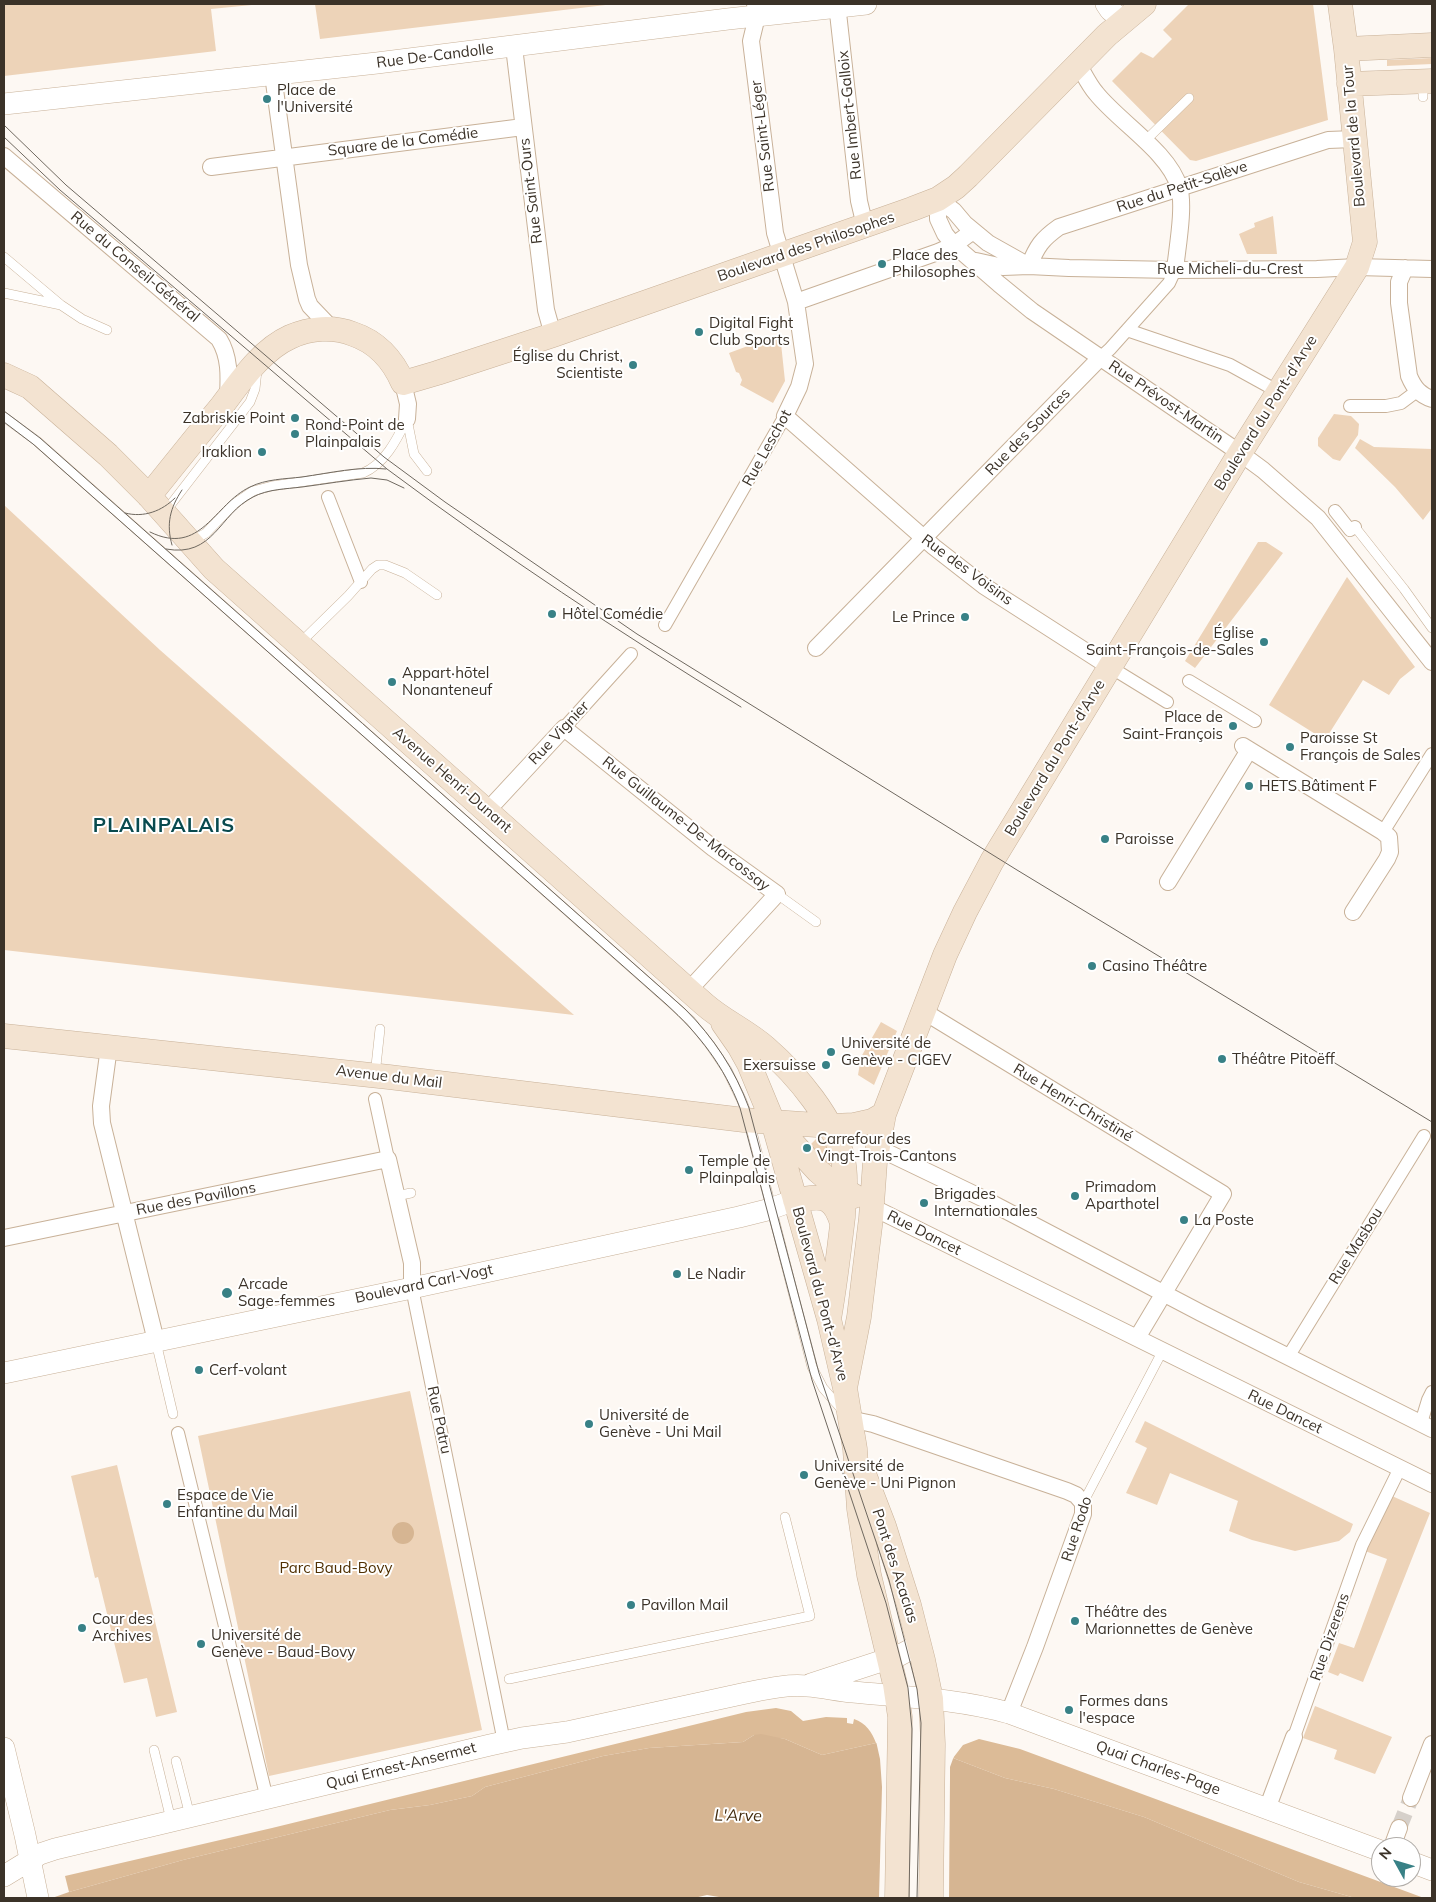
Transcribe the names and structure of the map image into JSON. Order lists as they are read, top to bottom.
{
  "streets": {
    "main road": [
      "Boulevard de la Tour",
      "Boulevard des Philosophes",
      "Boulevard du Pont-d'Arve",
      "Avenue Henri-Dunant",
      "Avenue du Mail",
      "Pont des Acacias"
    ],
    "street": [
      "Rue De-Candolle",
      "Rue Imbert-Galloix",
      "Rue Saint-Léger",
      "Square de la Comédie",
      "Rue du Petit-Salève",
      "Rue Saint-Ours",
      "Rue du Conseil-Général",
      "Rue Micheli-du-Crest",
      "Rue Prévost-Martin",
      "Rue des Sources",
      "Rue Leschot",
      "Rue des Voisins",
      "Rue Vignier",
      "Rue Guillaume-De-Marcossay",
      "Rue Henri-Christiné",
      "Rue des Pavillons",
      "Rue Dancet",
      "Rue Masbou",
      "Boulevard Carl-Vogt",
      "Rue Patru",
      "Rue Rodo",
      "Rue Dizerens",
      "Quai Ernest-Ansermet",
      "Quai Charles-Page"
    ]
  },
  "crossings": [
    ["Rue De-Candolle", "Rue Imbert-Galloix"],
    ["Rue De-Candolle", "Rue Saint-Léger"],
    ["Rue De-Candolle", "Rue Saint-Ours"],
    ["Rue Imbert-Galloix", "Boulevard des Philosophes"],
    ["Rue Saint-Léger", "Boulevard des Philosophes"],
    ["Rue Saint-Léger", "Rue Leschot"],
    ["Boulevard de la Tour", "Rue du Petit-Salève"],
    ["Boulevard de la Tour", "Rue Micheli-du-Crest"],
    ["Boulevard de la Tour", "Boulevard du Pont-d'Arve"],
    ["Square de la Comédie", "Rue Saint-Ours"],
    ["Rue du Petit-Salève", "Rue Micheli-du-Crest"],
    ["Rue du Petit-Salève", "Rue des Sources"],
    ["Rue Saint-Ours", "Boulevard des Philosophes"],
    ["Boulevard des Philosophes", "Rue Micheli-du-Crest"],
    ["Boulevard des Philosophes", "Rue Prévost-Martin"],
    ["Boulevard des Philosophes", "Rue Leschot"],
    ["Rue Micheli-du-Crest", "Rue Prévost-Martin"],
    ["Rue Micheli-du-Crest", "Boulevard du Pont-d'Arve"],
    ["Rue Micheli-du-Crest", "Rue des Sources"],
    ["Rue Prévost-Martin", "Boulevard du Pont-d'Arve"],
    ["Rue Prévost-Martin", "Rue des Sources"],
    ["Boulevard du Pont-d'Arve", "Rue des Voisins"],
    ["Boulevard du Pont-d'Arve", "Rue Henri-Christiné"],
    ["Boulevard du Pont-d'Arve", "Rue Dancet"],
    ["Boulevard du Pont-d'Arve", "Boulevard Carl-Vogt"],
    ["Boulevard du Pont-d'Arve", "Pont des Acacias"],
    ["Rue des Sources", "Rue des Voisins"],
    ["Rue Leschot", "Rue des Voisins"],
    ["Rue Vignier", "Avenue Henri-Dunant"],
    ["Rue Vignier", "Rue Guillaume-De-Marcossay"],
    ["Avenue Henri-Dunant", "Rue Guillaume-De-Marcossay"],
    ["Avenue Henri-Dunant", "Avenue du Mail"],
    ["Rue des Pavillons", "Rue Patru"],
    ["Rue Dancet", "Rue Rodo"],
    ["Rue Dancet", "Rue Dizerens"],
    ["Boulevard Carl-Vogt", "Rue Patru"],
    ["Rue Patru", "Quai Ernest-Ansermet"],
    ["Rue Rodo", "Quai Charles-Page"],
    ["Pont des Acacias", "Quai Ernest-Ansermet"],
    ["Pont des Acacias", "Quai Charles-Page"],
    ["Rue Dizerens", "Quai Charles-Page"],
    ["Quai Ernest-Ansermet", "Quai Charles-Page"]
  ],
  "districts": ["PLAINPALAIS"],
  "water": ["L'Arve"],
  "parks": ["Parc Baud-Bovy"],
  "places": [
    "Place de l'Université",
    "Place des Philosophes",
    "Digital Fight Club Sports",
    "Église du Christ, Scientiste",
    "Zabriskie Point",
    "Rond-Point de Plainpalais",
    "Iraklion",
    "Hôtel Comédie",
    "Le Prince",
    "Église Saint-François-de-Sales",
    "Appart‧hōtel Nonanteneuf",
    "Place de Saint-François",
    "Paroisse St François de Sales",
    "HETS Bâtiment F",
    "Paroisse",
    "Casino Théâtre",
    "Université de Genève - CIGEV",
    "Théâtre Pitoëff",
    "Exersuisse",
    "Carrefour des Vingt-Trois-Cantons",
    "Temple de Plainpalais",
    "Primadom Aparthotel",
    "Brigades Internationales",
    "La Poste",
    "Le Nadir",
    "Arcade Sage-femmes",
    "Cerf-volant",
    "Université de Genève - Uni Mail",
    "Université de Genève - Uni Pignon",
    "Espace de Vie Enfantine du Mail",
    "Pavillon Mail",
    "Théâtre des Marionnettes de Genève",
    "Cour des Archives",
    "Université de Genève - Baud-Bovy",
    "Formes dans l'espace"
  ],
  "north": "top left"
}
